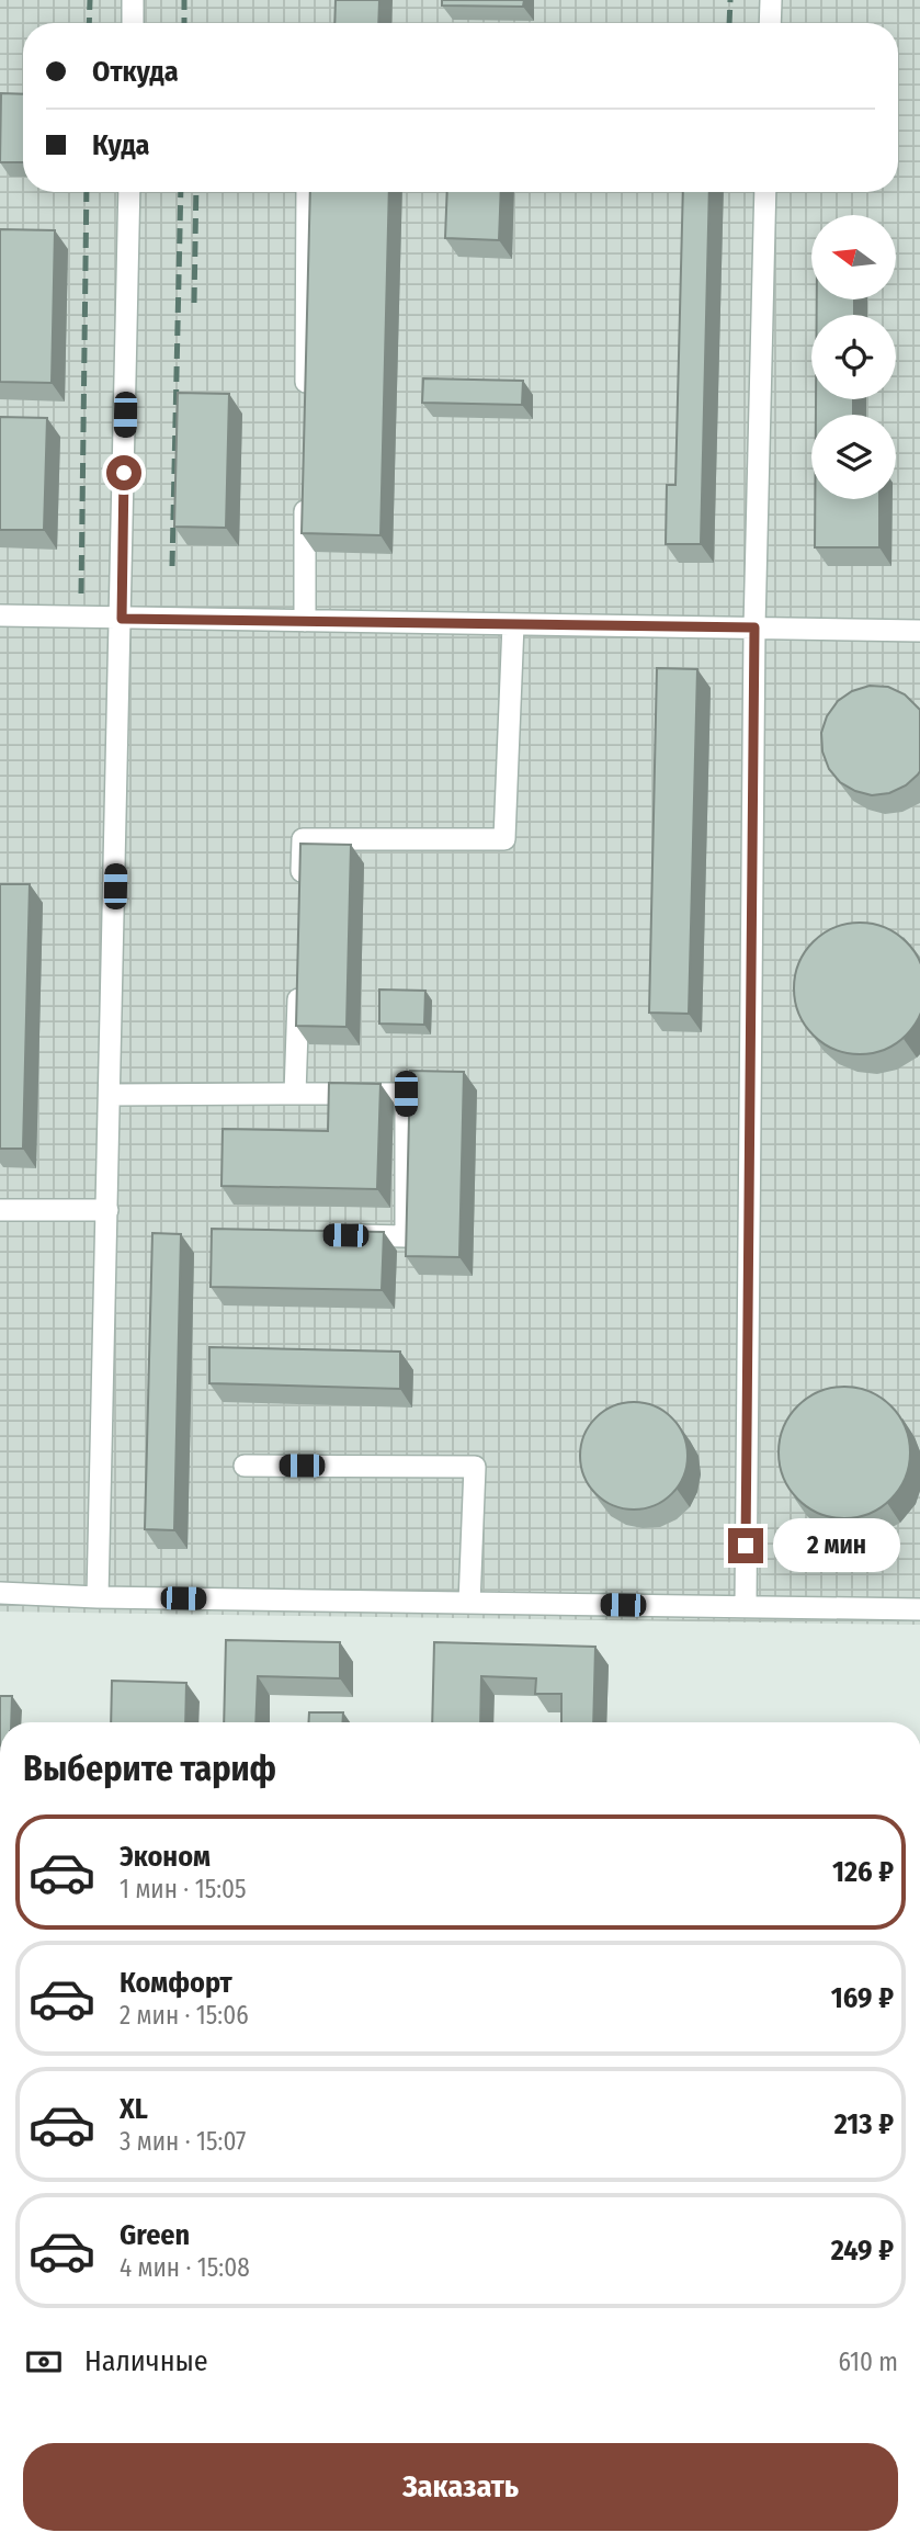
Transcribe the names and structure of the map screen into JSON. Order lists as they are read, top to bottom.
{
  "north": "left",
  "page": {
    "banner": ["Откуда", "Куда"],
    "bubble": "2 мин",
    "heading": "Выберите тариф",
    "list": [
      {
        "name": "Эконом",
        "note": "1 мин · 15:05",
        "value": "126 ₽"
      },
      {
        "name": "Комфорт",
        "note": "2 мин · 15:06",
        "value": "169 ₽"
      },
      {
        "name": "XL",
        "note": "3 мин · 15:07",
        "value": "213 ₽"
      },
      {
        "name": "Green",
        "note": "4 мин · 15:08",
        "value": "249 ₽"
      }
    ],
    "pay": ["Наличные", "610 m"],
    "buttons": "Заказать"
  }
}
